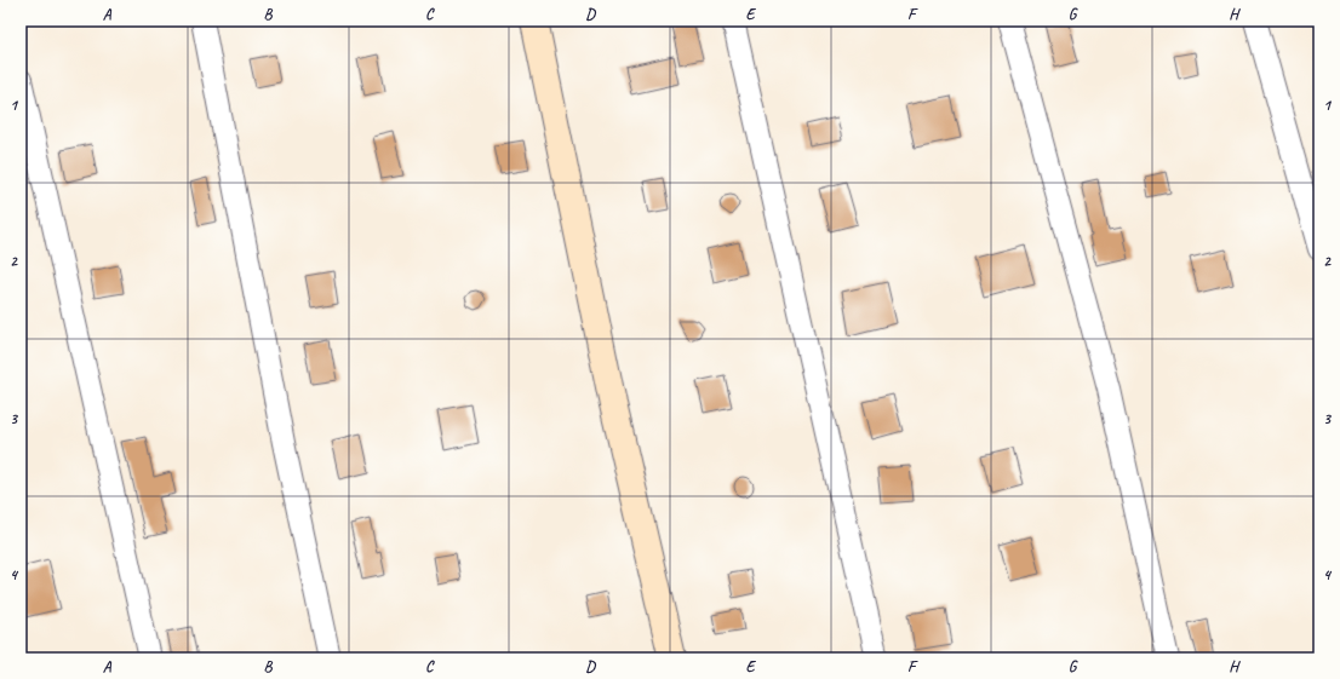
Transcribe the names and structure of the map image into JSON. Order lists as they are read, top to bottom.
{
  "grid": {
    "columns": [
      "A",
      "B",
      "C",
      "D",
      "E",
      "F",
      "G",
      "H"
    ],
    "rows": [
      "1",
      "2",
      "3",
      "4"
    ]
  }
}
